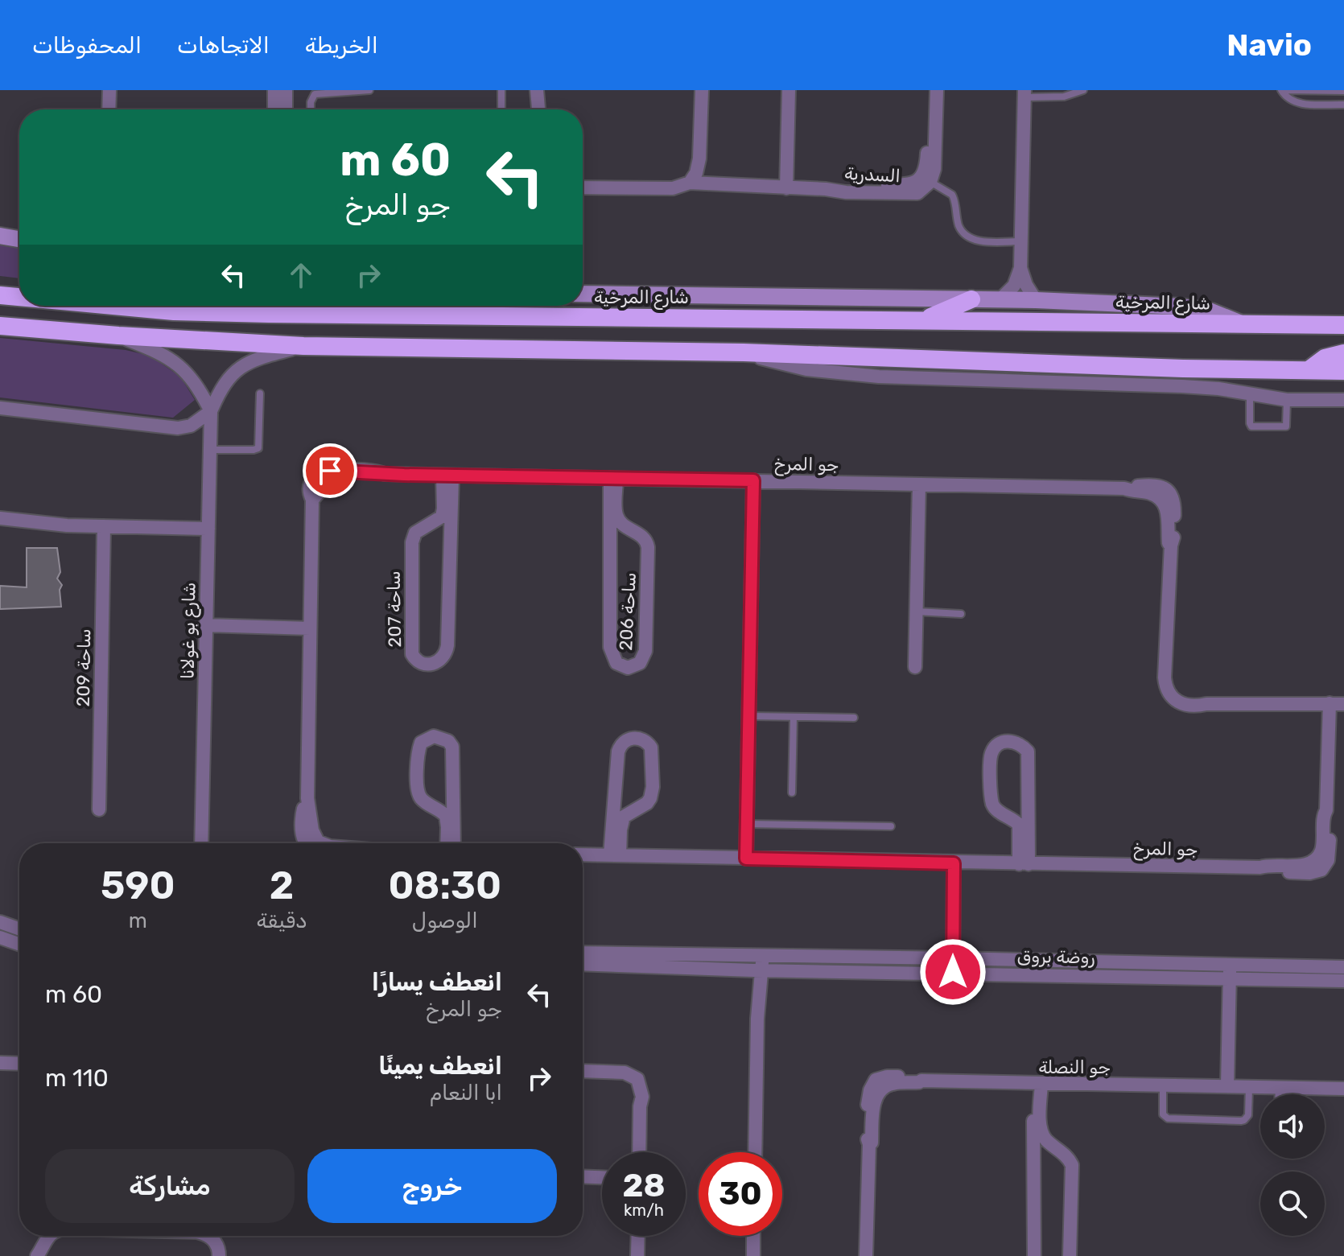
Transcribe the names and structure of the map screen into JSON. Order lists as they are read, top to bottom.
{
  "streets": {
    "highway": ["شارع المرخية"],
    "street": [
      "السدرية",
      "جو المرخ",
      "ساحة 207",
      "ساحة 206",
      "شارع بو غولانا",
      "ساحة 209",
      "روضة بروق",
      "جو النصلة"
    ]
  },
  "crossings": [
    ["جو المرخ", "ساحة 207"],
    ["جو المرخ", "ساحة 206"]
  ],
  "page": {
    "header": "Navio",
    "nav": ["الخريطة", "الاتجاهات", "المحفوظات"],
    "turn": ["60 m", "جو المرخ"],
    "eta": [
      "08:30",
      "الوصول",
      "2",
      "دقيقة",
      "590",
      "m"
    ],
    "list": [
      {
        "name": "انعطف يسارًا",
        "note": "جو المرخ",
        "value": "60 m"
      },
      {
        "name": "انعطف يمينًا",
        "note": "ابا النعام",
        "value": "110 m"
      }
    ],
    "buttons": ["خروج", "مشاركة"],
    "speed": "28 km/h",
    "limit": "30"
  }
}
